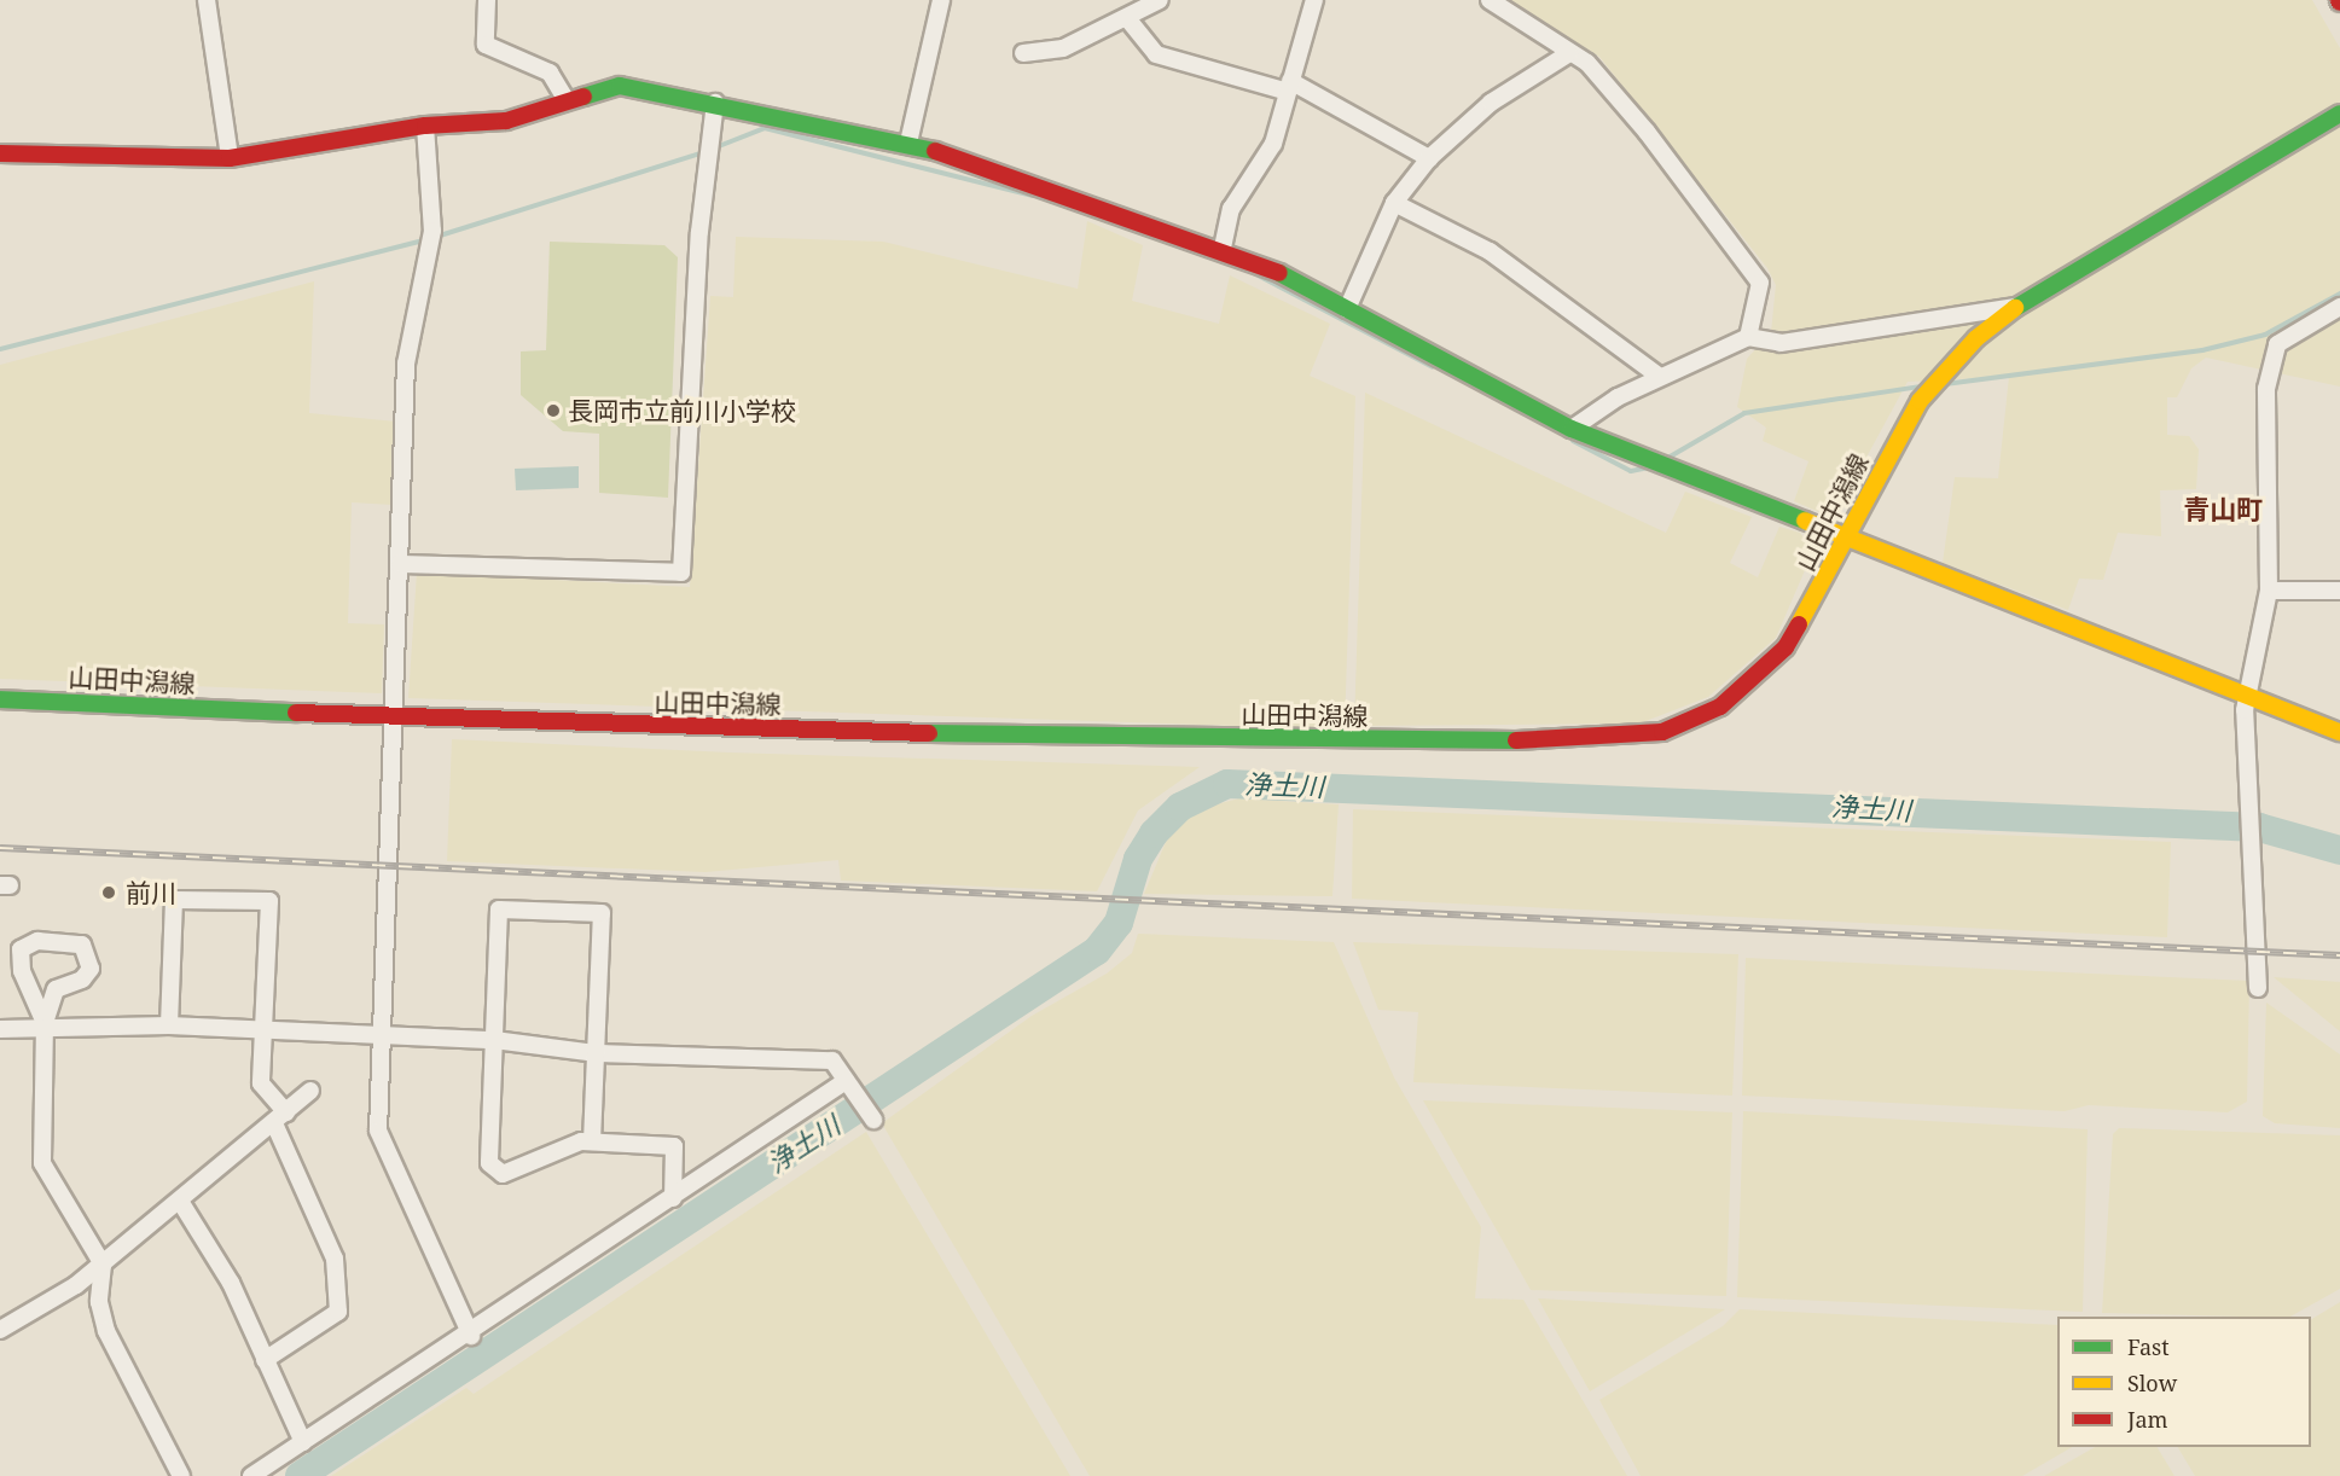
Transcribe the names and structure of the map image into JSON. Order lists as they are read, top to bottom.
{
  "streets": {
    "main road": ["山田中潟線"]
  },
  "districts": ["青山町"],
  "water": ["浄土川"],
  "places": ["長岡市立前川小学校", "前川"],
  "legend": ["Fast", "Slow", "Jam"]
}
